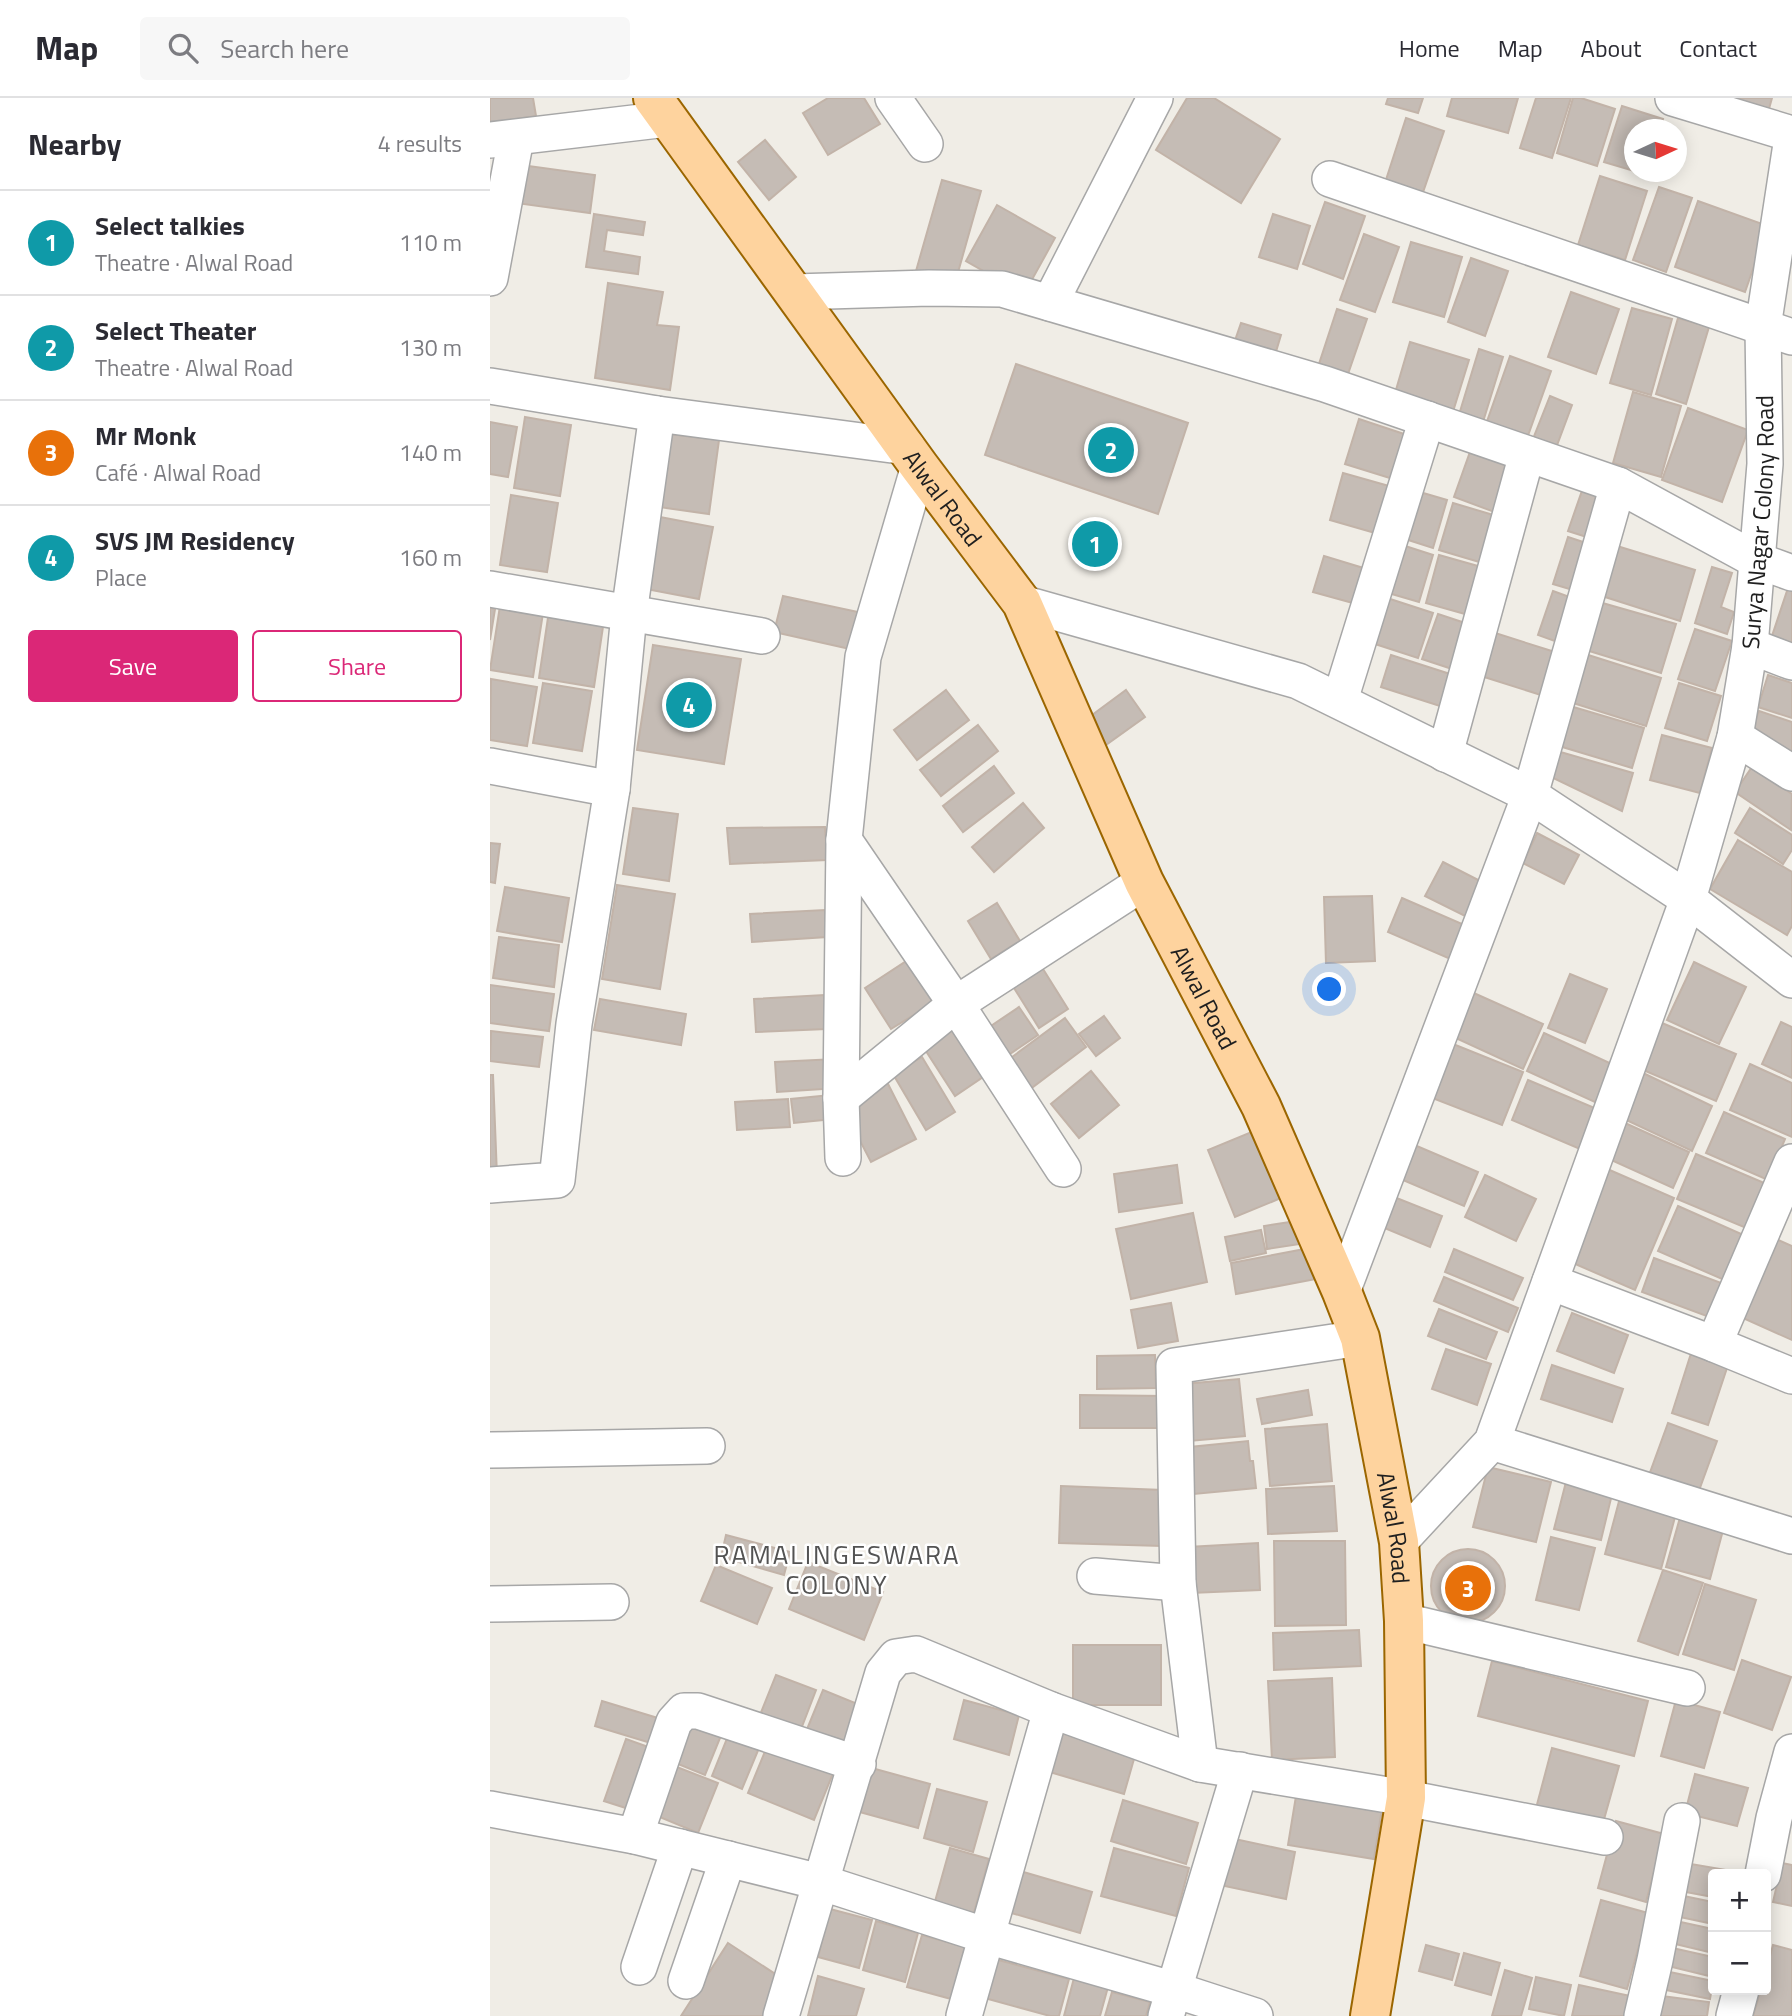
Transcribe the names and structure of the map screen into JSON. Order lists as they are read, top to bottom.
{
  "streets": {
    "main road": ["Alwal Road"],
    "street": ["Surya Nagar Colony Road"]
  },
  "districts": ["RAMALINGESWARA COLONY"],
  "north": "right",
  "page": {
    "header": "Map",
    "search": "Search here",
    "nav": [
      "Home",
      "Map",
      "About",
      "Contact"
    ],
    "heading": ["Nearby", "4 results"],
    "list": [
      {
        "mark": "1",
        "name": "Select talkies",
        "note": "Theatre · Alwal Road",
        "value": "110 m"
      },
      {
        "mark": "2",
        "name": "Select Theater",
        "note": "Theatre · Alwal Road",
        "value": "130 m"
      },
      {
        "mark": "3",
        "name": "Mr Monk",
        "note": "Café · Alwal Road",
        "value": "140 m"
      },
      {
        "mark": "4",
        "name": "SVS JM Residency",
        "note": "Place",
        "value": "160 m"
      }
    ],
    "pins": [
      "2",
      "1",
      "4",
      "3"
    ],
    "buttons": ["Save", "Share"],
    "map_buttons": ["+", "−"]
  }
}
